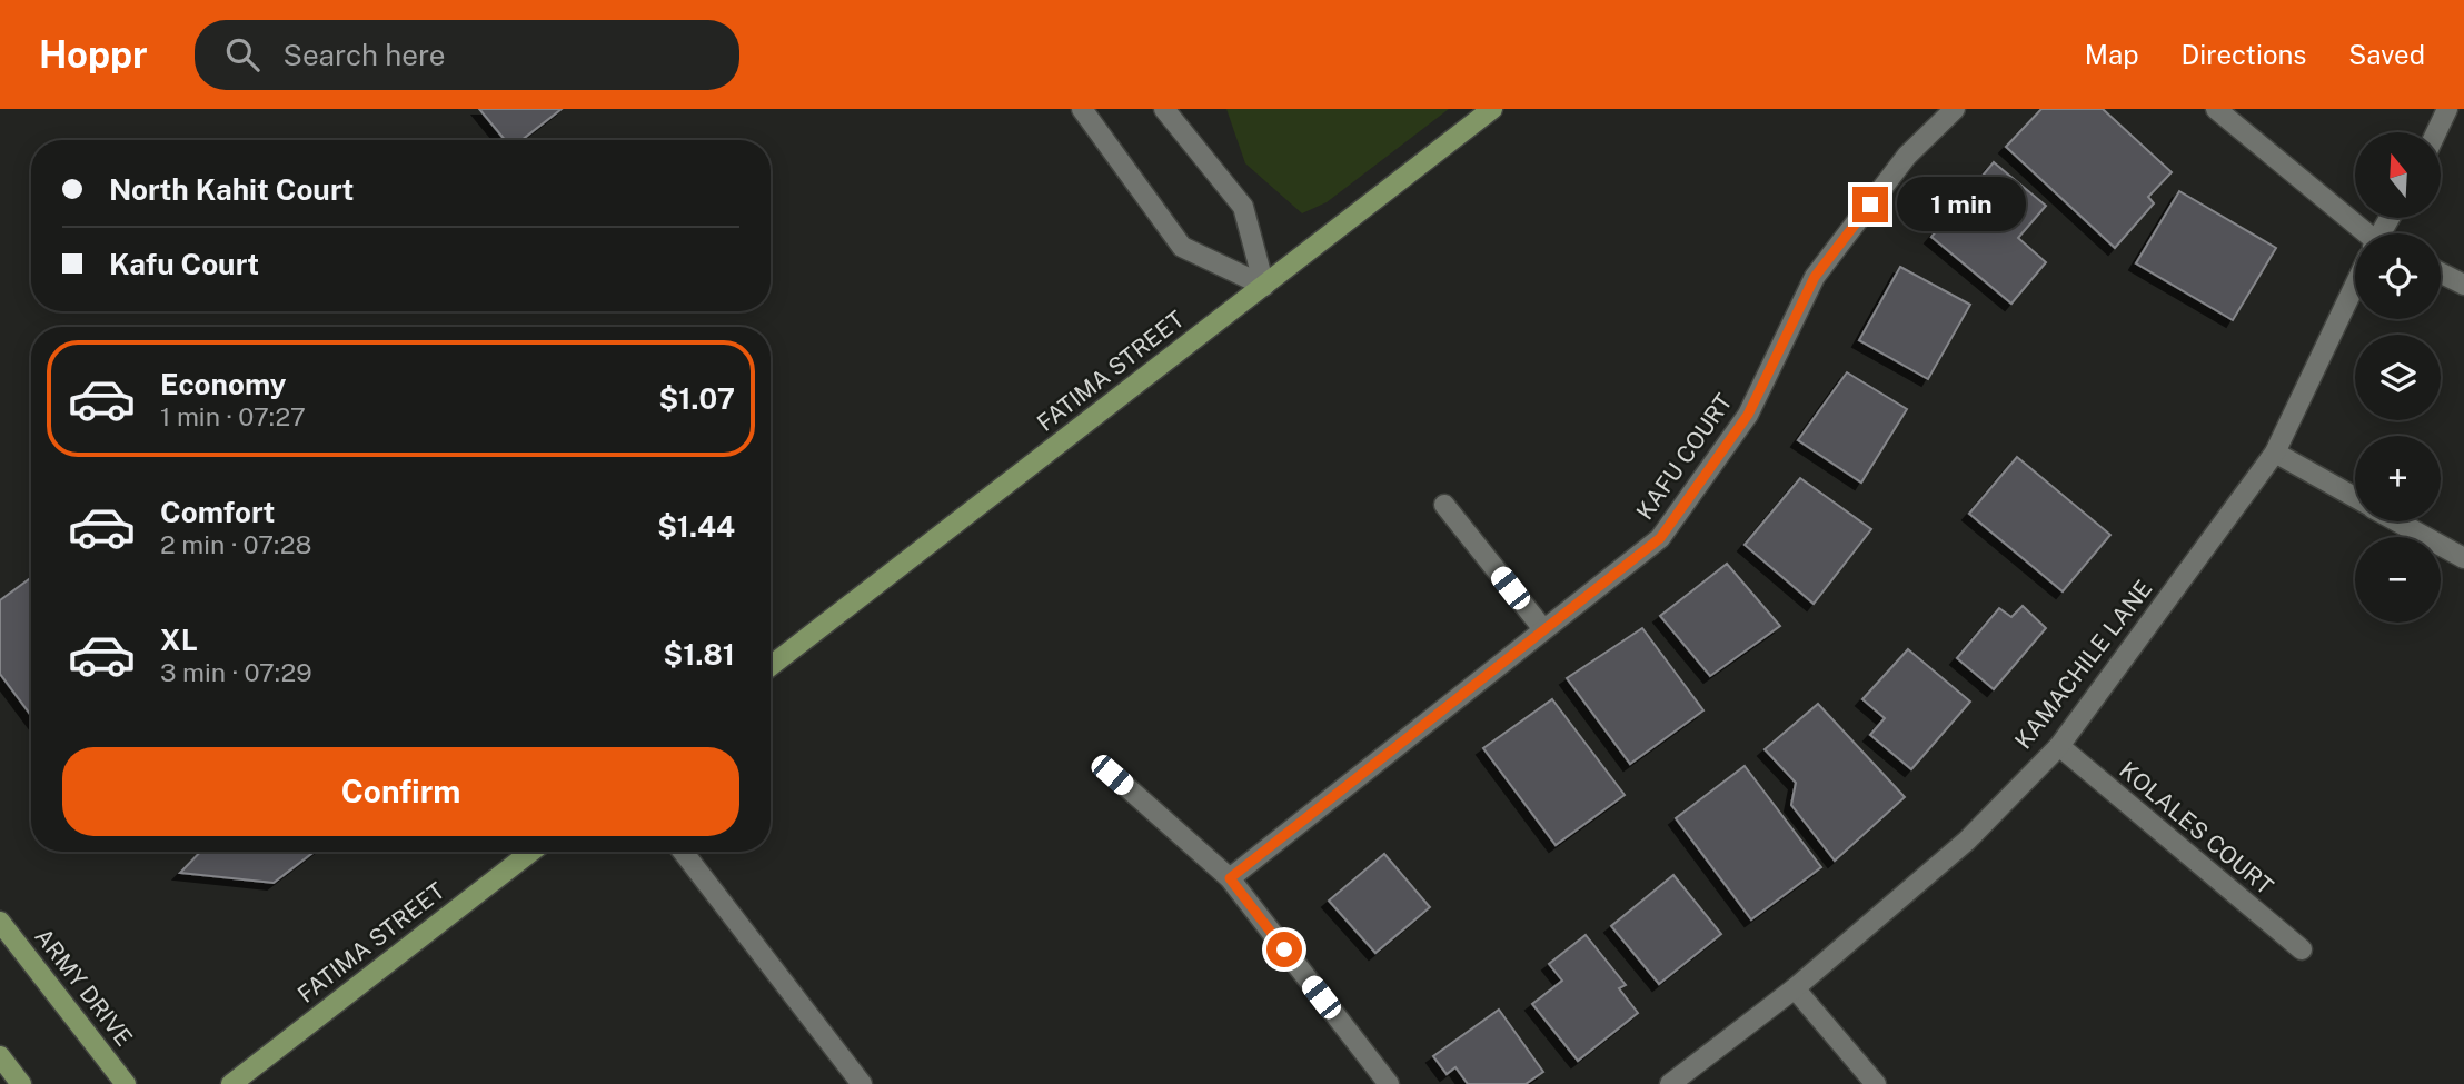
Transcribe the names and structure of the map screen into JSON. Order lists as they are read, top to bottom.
{
  "streets": {
    "main road": ["FATIMA STREET", "ARMY DRIVE"],
    "street": ["KAFU COURT", "KAMACHILE LANE", "KOLALES COURT"]
  },
  "crossings": [
    ["KAMACHILE LANE", "KOLALES COURT"]
  ],
  "north": "top",
  "page": {
    "header": "Hoppr",
    "search": "Search here",
    "nav": ["Map", "Directions", "Saved"],
    "map_buttons": ["+", "−"],
    "banner": ["North Kahit Court", "Kafu Court"],
    "bubble": "1 min",
    "list": [
      {
        "name": "Economy",
        "note": "1 min · 07:27",
        "value": "$1.07"
      },
      {
        "name": "Comfort",
        "note": "2 min · 07:28",
        "value": "$1.44"
      },
      {
        "name": "XL",
        "note": "3 min · 07:29",
        "value": "$1.81"
      }
    ],
    "buttons": "Confirm"
  }
}
